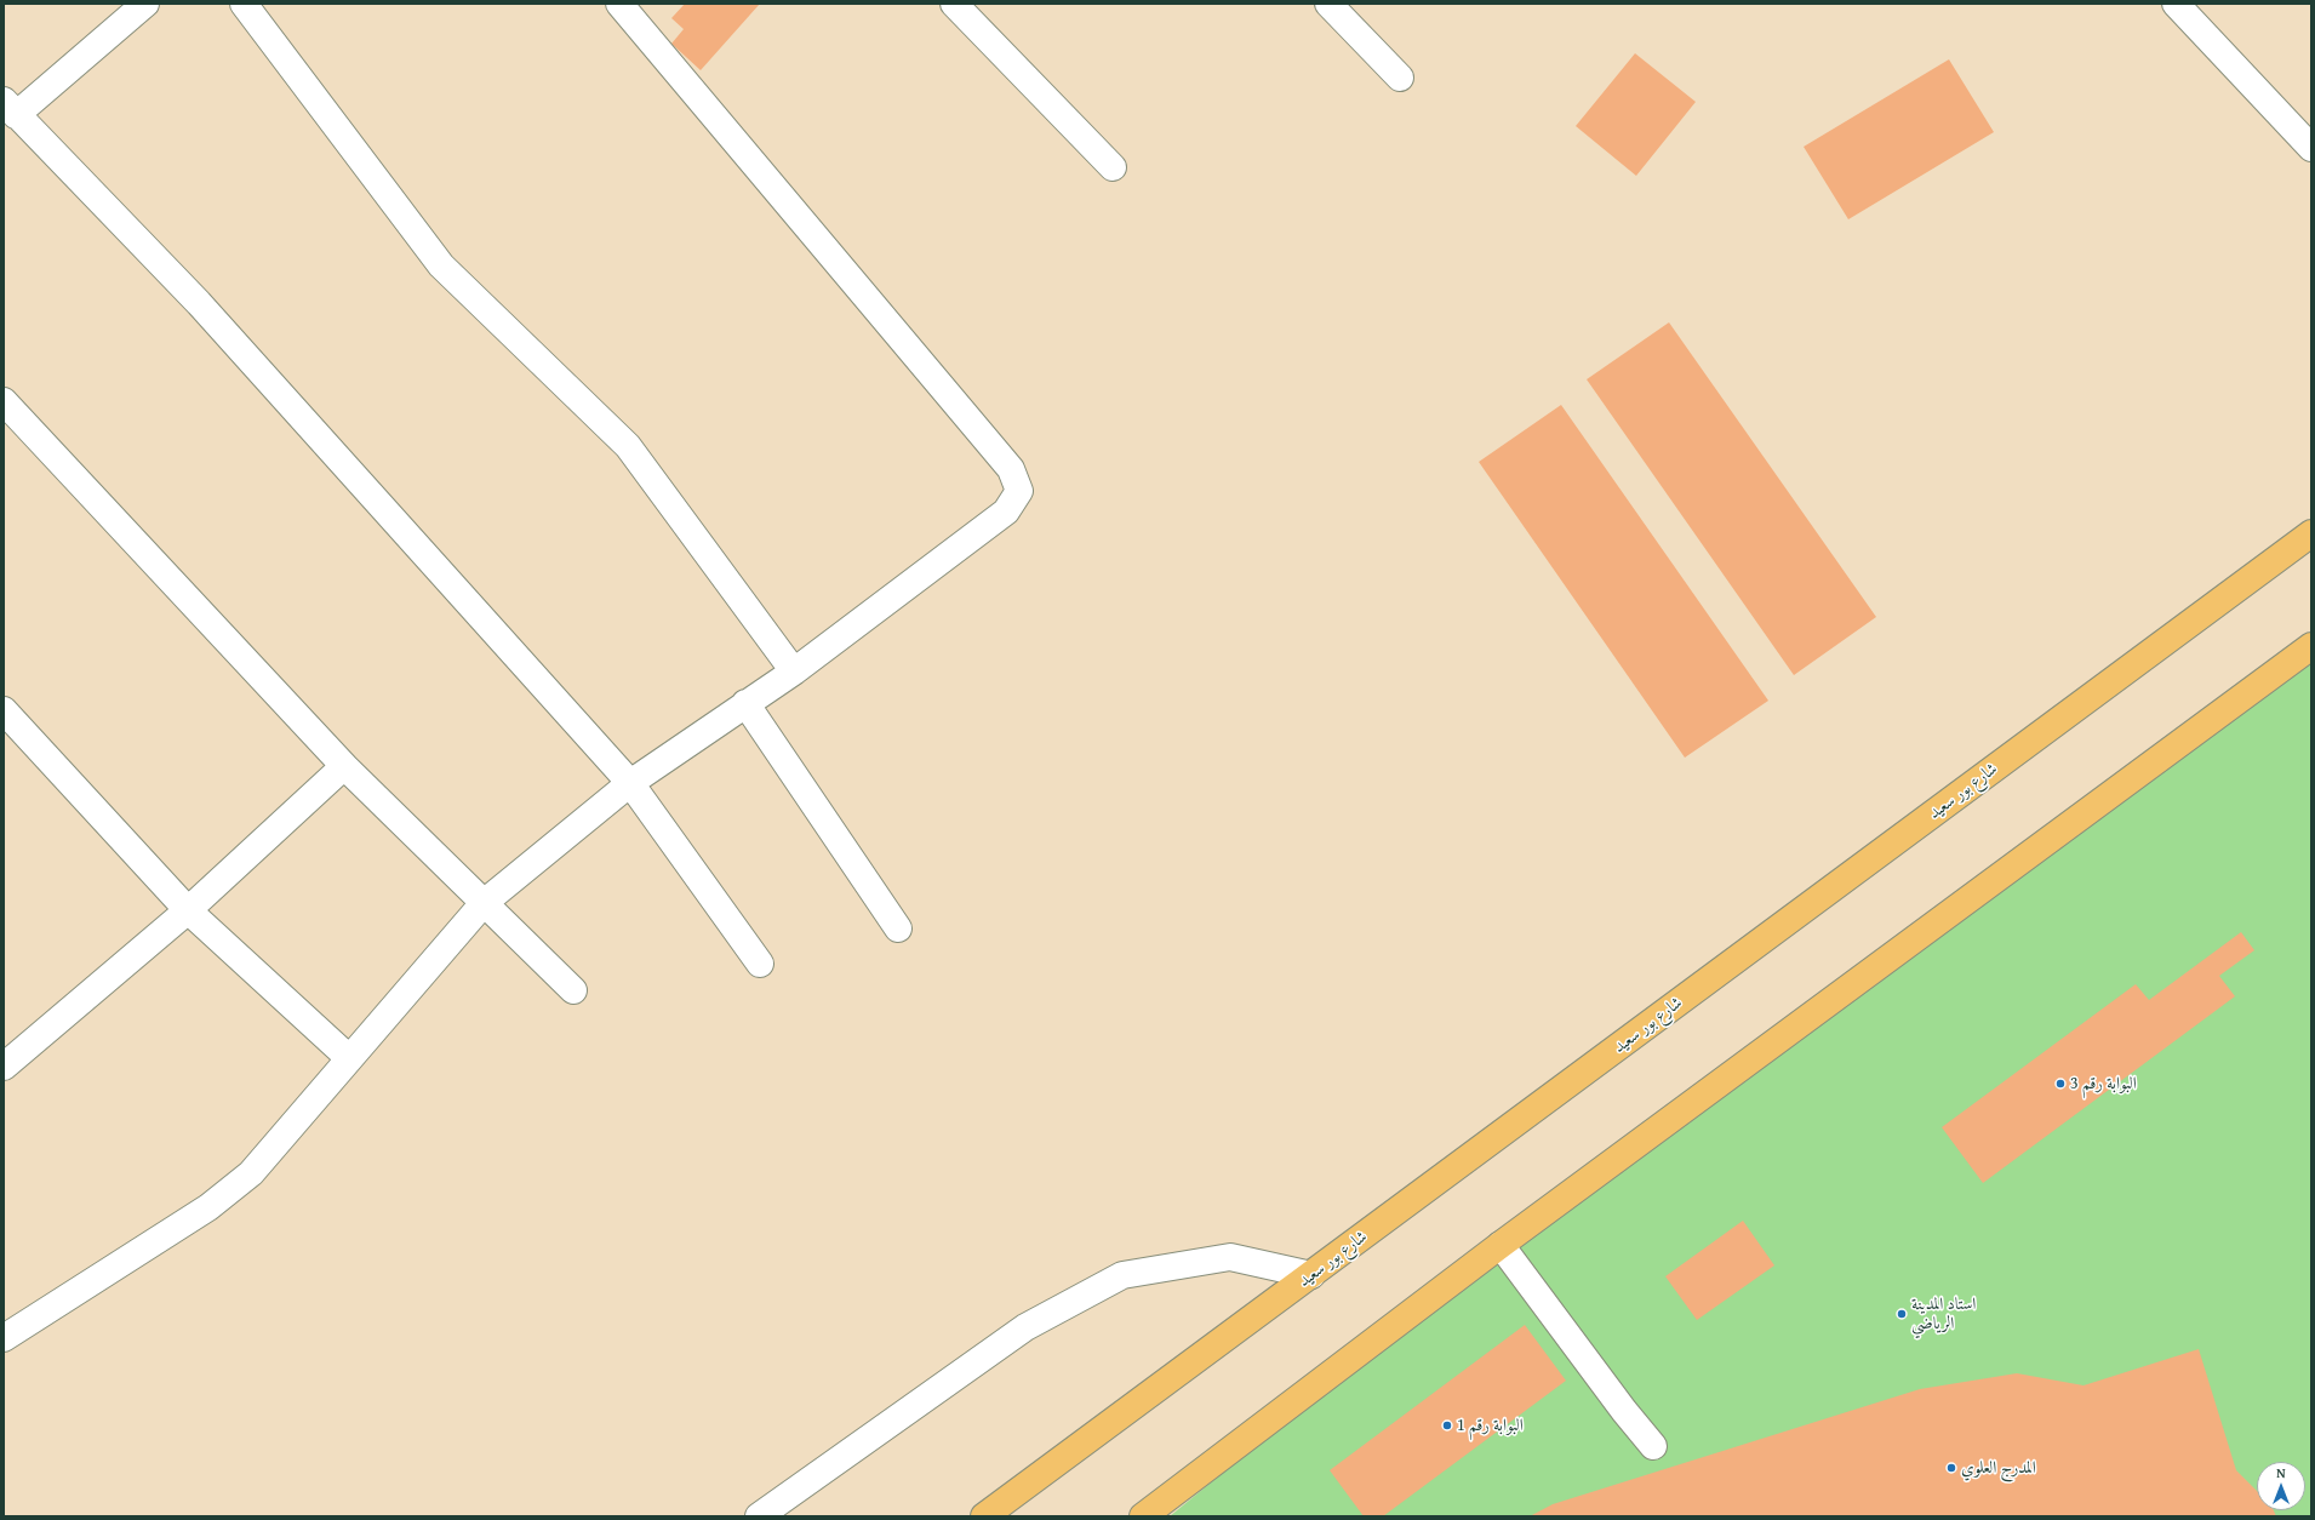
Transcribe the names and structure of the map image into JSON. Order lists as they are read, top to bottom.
{
  "streets": {
    "main road": ["شارع بور سعيد"]
  },
  "places": [
    "البوابة رقم 3",
    "استاد المدينة الرياضي",
    "البوابة رقم 1",
    "المدرج العلوي"
  ],
  "north": "top"
}
